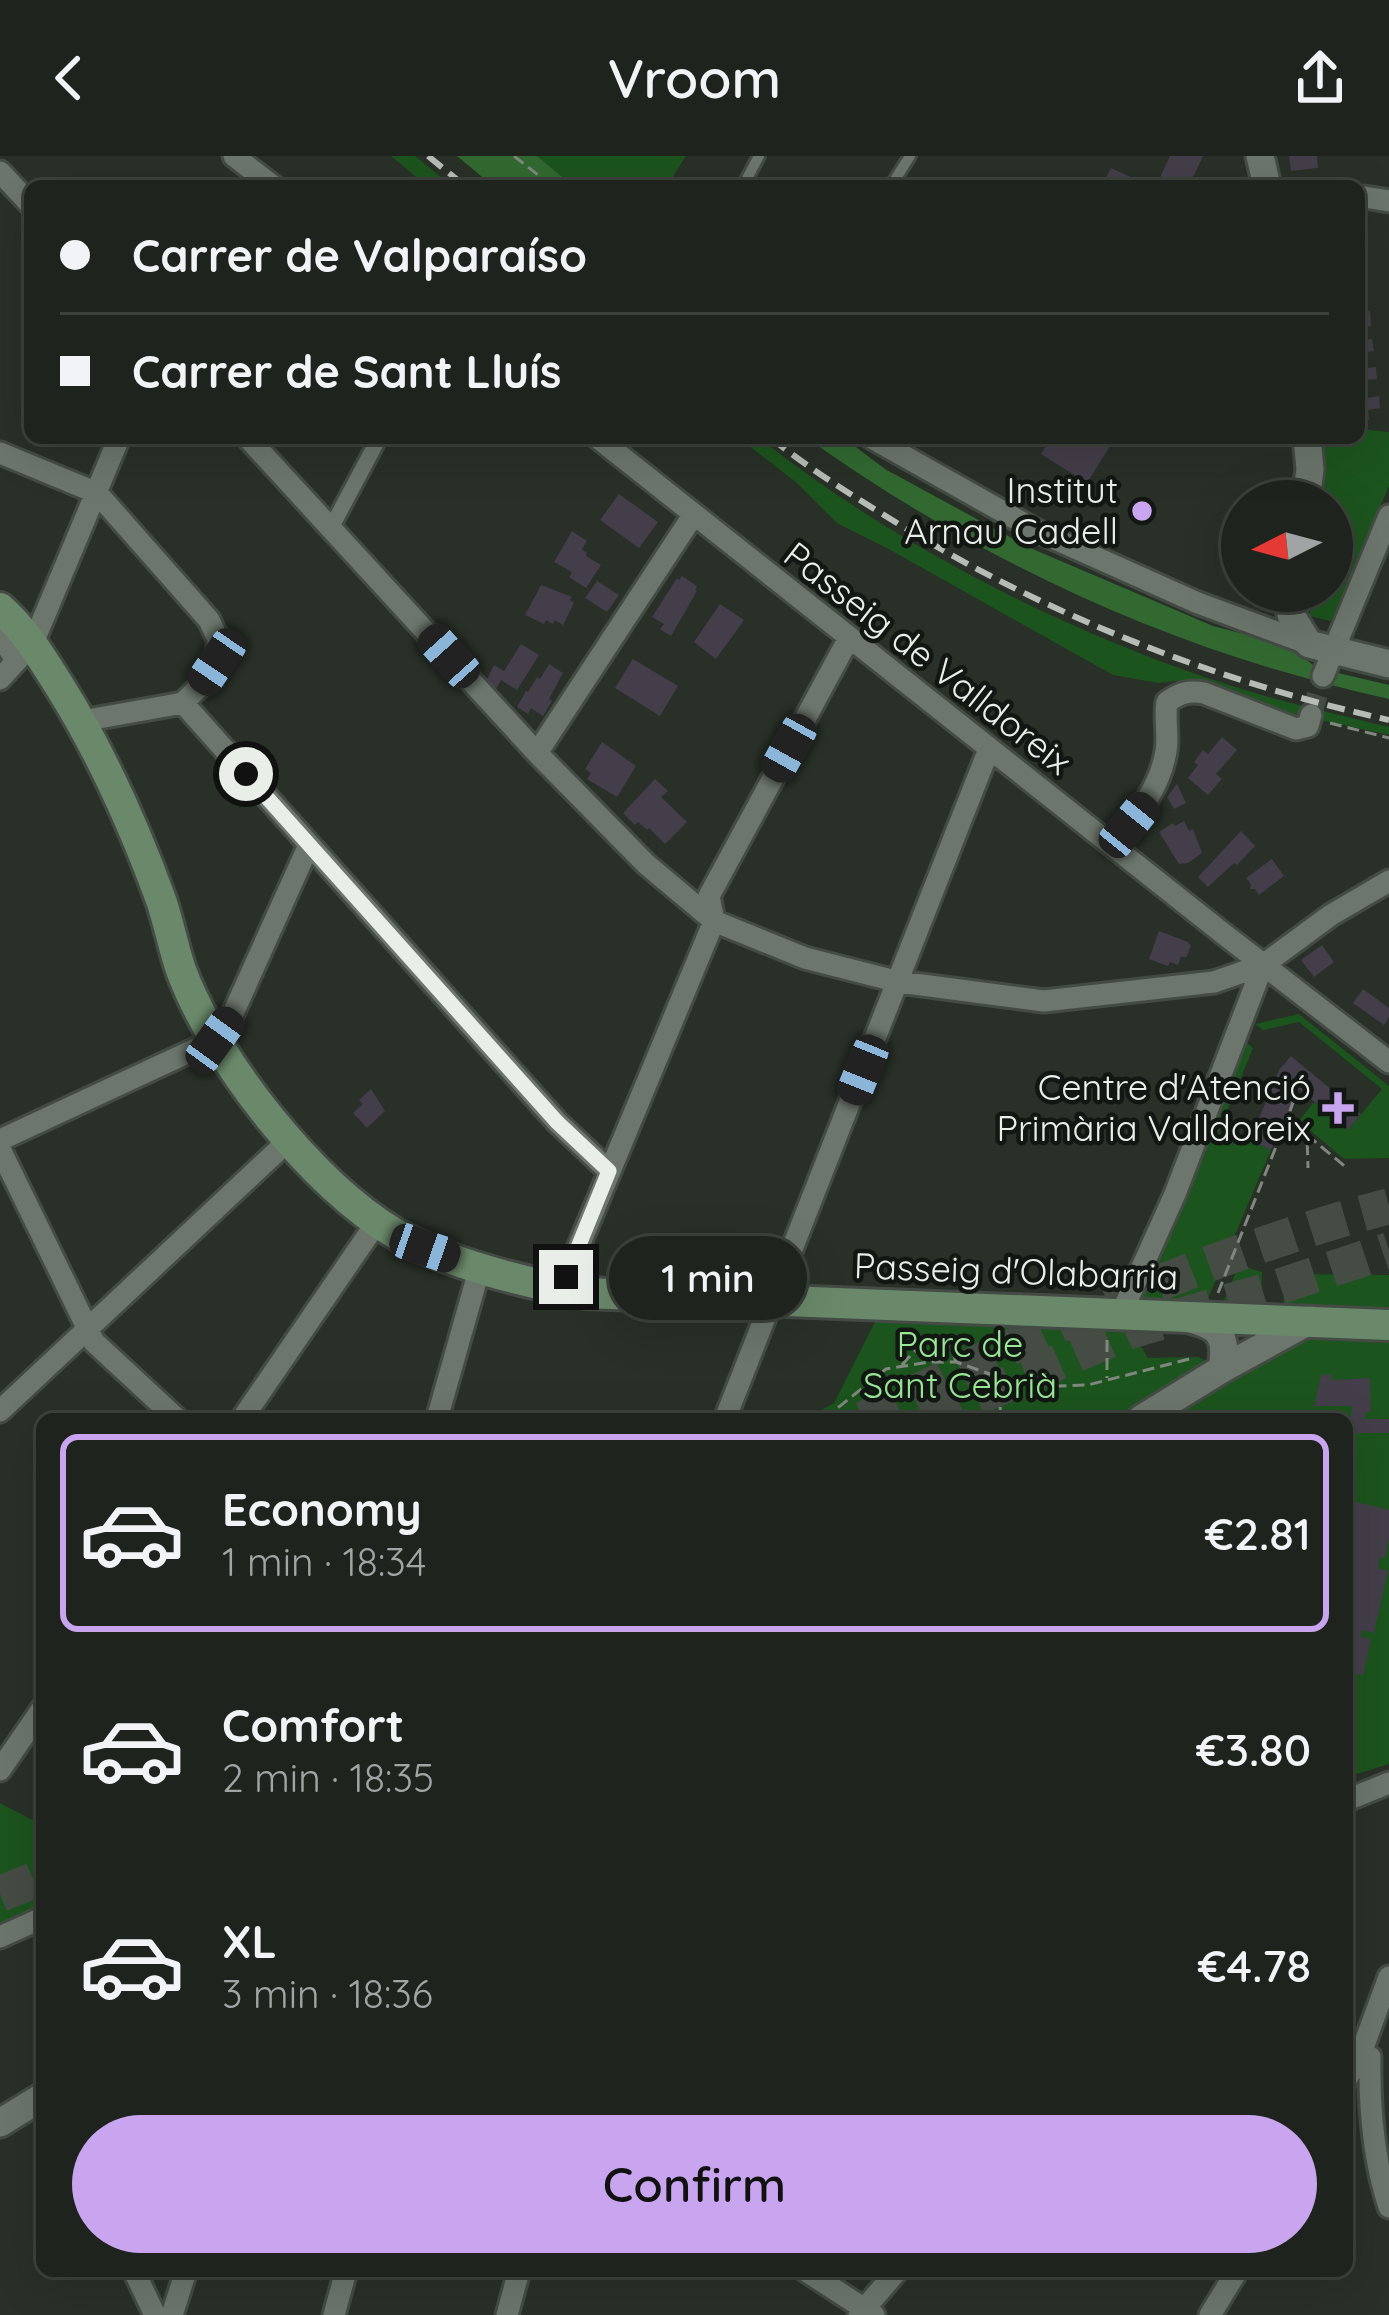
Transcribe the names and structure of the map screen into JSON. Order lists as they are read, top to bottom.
{
  "streets": {
    "main road": ["Passeig d'Olabarria"],
    "street": ["Passeig de Valldoreix"]
  },
  "parks": ["Parc de Sant Cebrià"],
  "places": {
    "other": ["Institut Arnau Cadell"],
    "health": ["Centre d'Atenció Primària Valldoreix"]
  },
  "north": "left",
  "page": {
    "header": "Vroom",
    "banner": ["Carrer de Valparaíso", "Carrer de Sant Lluís"],
    "bubble": "1 min",
    "list": [
      {
        "name": "Economy",
        "note": "1 min · 18:34",
        "value": "€2.81"
      },
      {
        "name": "Comfort",
        "note": "2 min · 18:35",
        "value": "€3.80"
      },
      {
        "name": "XL",
        "note": "3 min · 18:36",
        "value": "€4.78"
      }
    ],
    "buttons": "Confirm"
  }
}
